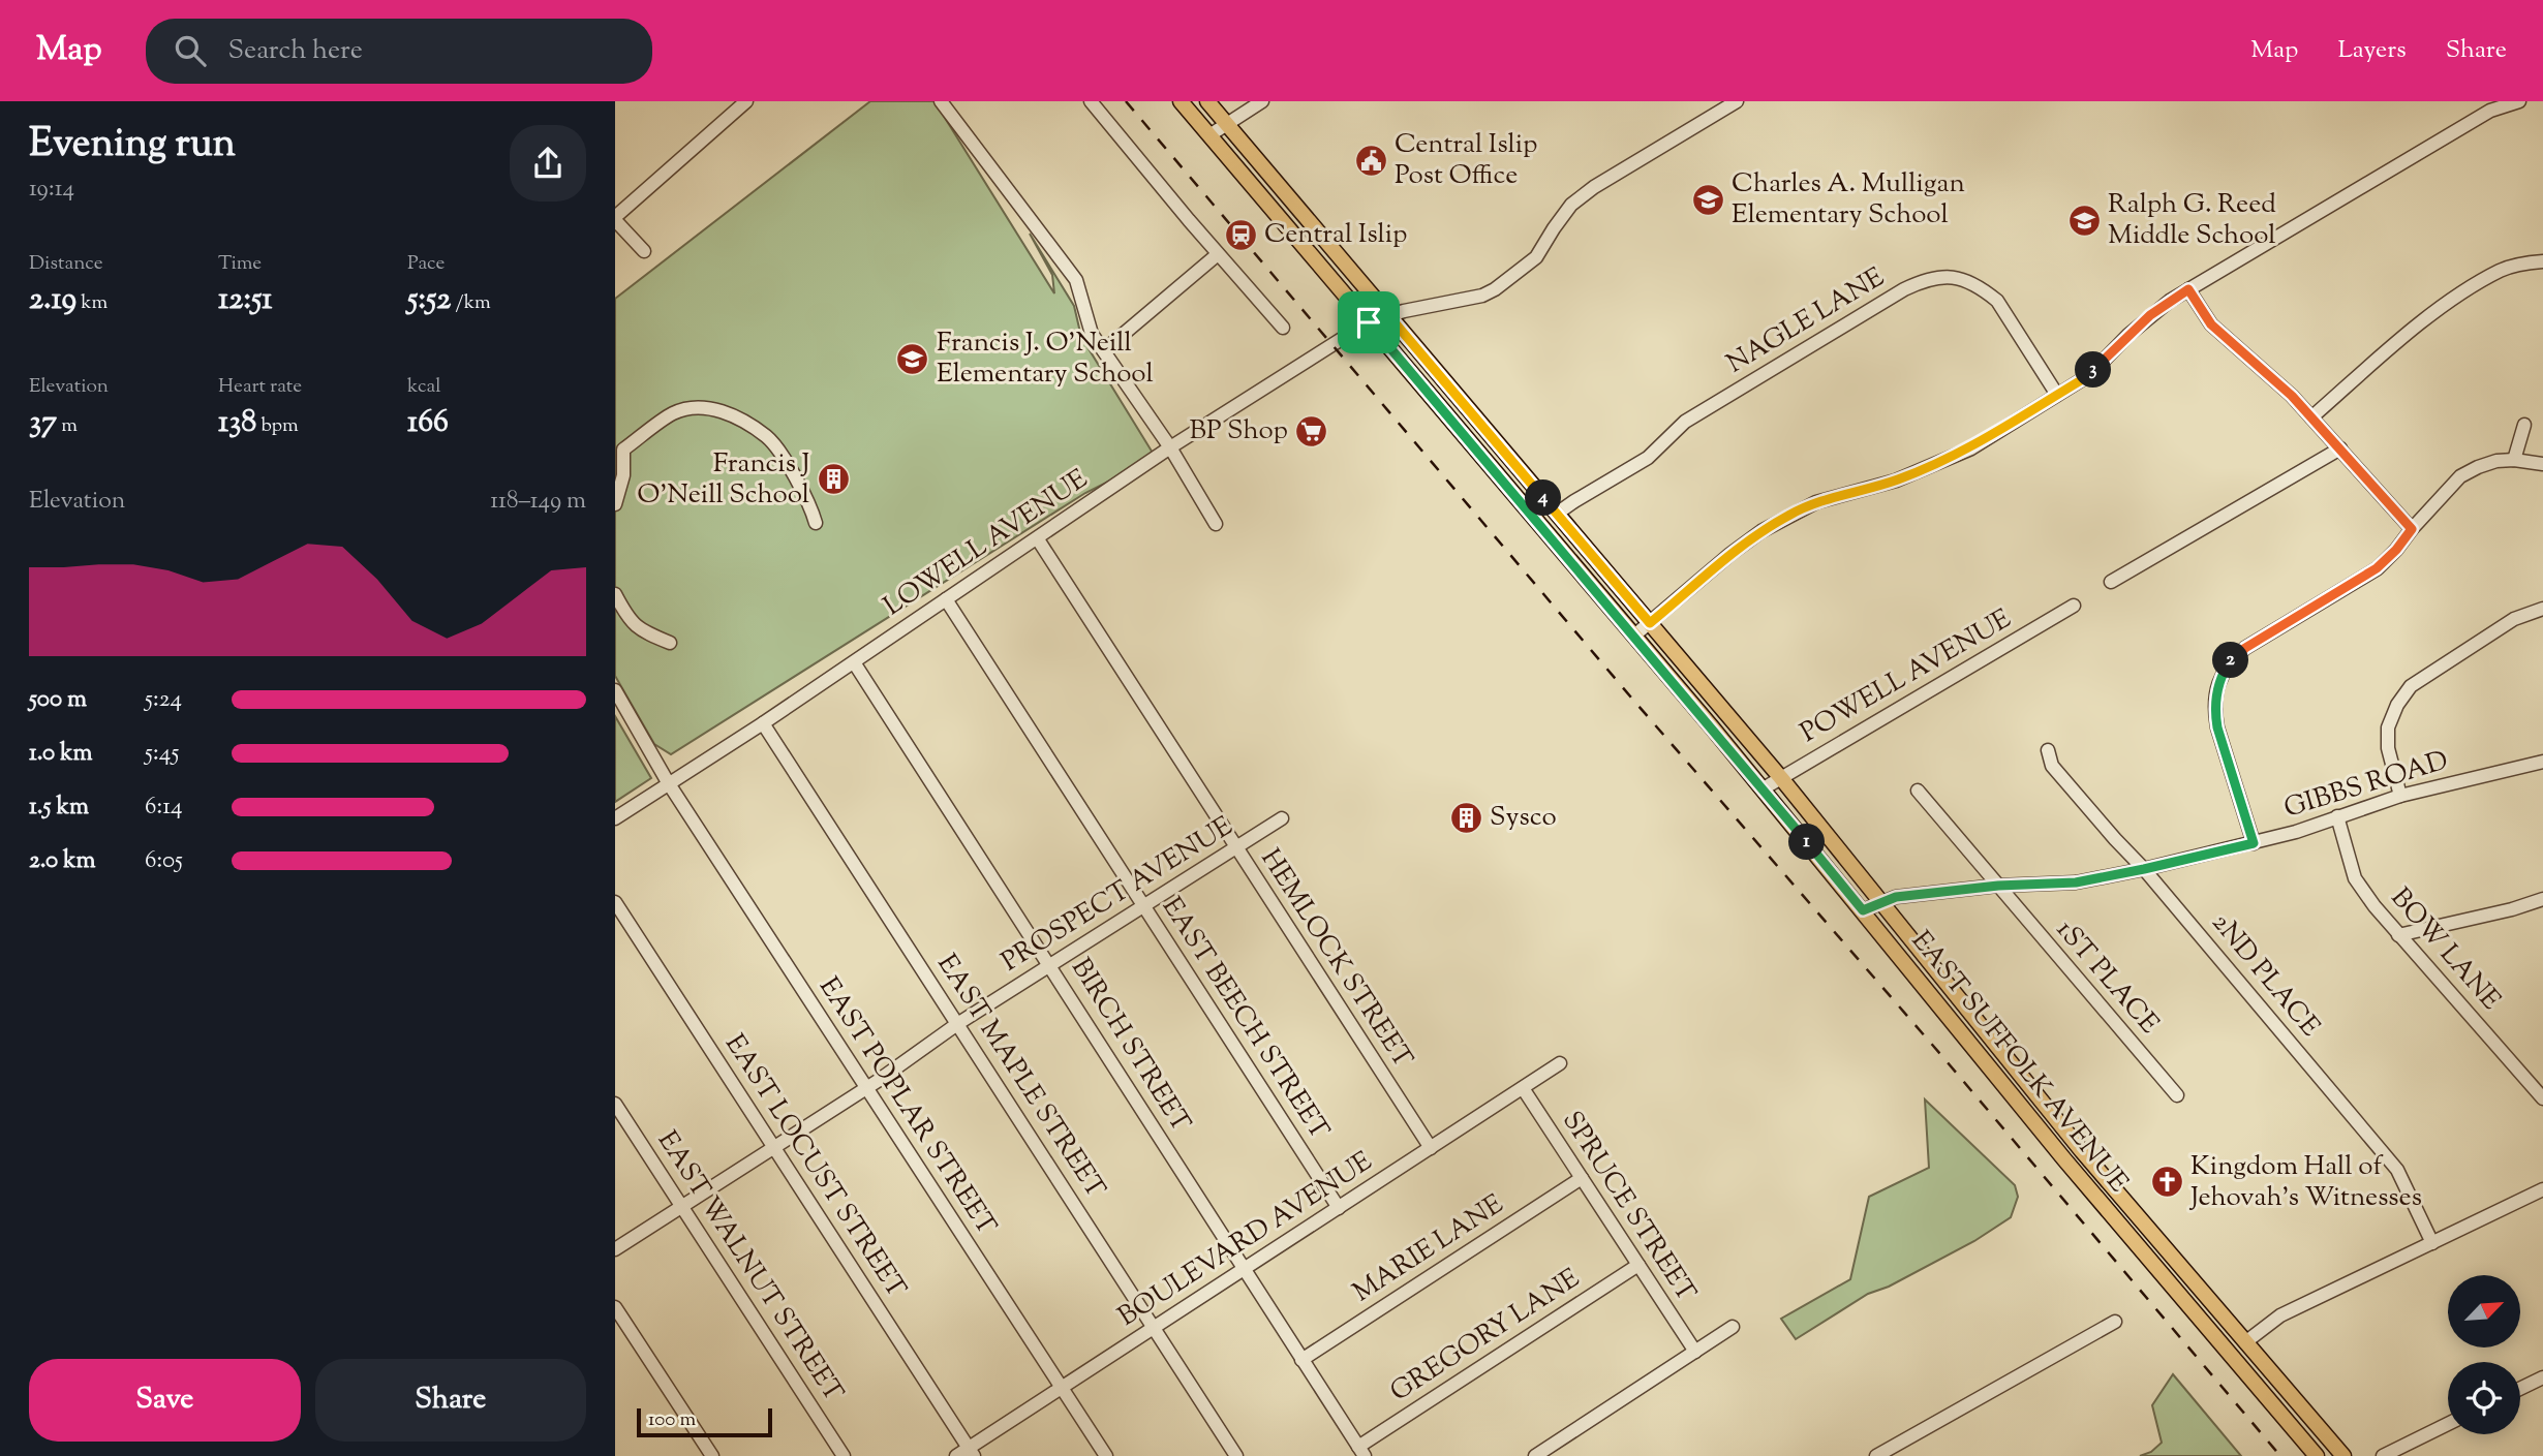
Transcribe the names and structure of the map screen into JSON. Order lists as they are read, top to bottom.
{
  "streets": {
    "main road": ["EAST SUFFOLK AVENUE"],
    "street": [
      "NAGLE LANE",
      "LOWELL AVENUE",
      "POWELL AVENUE",
      "GIBBS ROAD",
      "PROSPECT AVENUE",
      "BOW LANE",
      "HEMLOCK STREET",
      "2ND PLACE",
      "1ST PLACE",
      "EAST BEECH STREET",
      "BIRCH STREET",
      "EAST MAPLE STREET",
      "EAST POPLAR STREET",
      "EAST LOCUST STREET",
      "SPRUCE STREET",
      "BOULEVARD AVENUE",
      "MARIE LANE",
      "EAST WALNUT STREET",
      "GREGORY LANE"
    ]
  },
  "crossings": [
    ["NAGLE LANE", "EAST SUFFOLK AVENUE"],
    ["LOWELL AVENUE", "HEMLOCK STREET"],
    ["LOWELL AVENUE", "EAST BEECH STREET"],
    ["LOWELL AVENUE", "BIRCH STREET"],
    ["LOWELL AVENUE", "EAST SUFFOLK AVENUE"],
    ["LOWELL AVENUE", "EAST MAPLE STREET"],
    ["LOWELL AVENUE", "EAST POPLAR STREET"],
    ["POWELL AVENUE", "EAST SUFFOLK AVENUE"],
    ["GIBBS ROAD", "BOW LANE"],
    ["GIBBS ROAD", "2ND PLACE"],
    ["GIBBS ROAD", "1ST PLACE"],
    ["GIBBS ROAD", "EAST SUFFOLK AVENUE"],
    ["PROSPECT AVENUE", "HEMLOCK STREET"],
    ["PROSPECT AVENUE", "EAST BEECH STREET"],
    ["PROSPECT AVENUE", "BIRCH STREET"],
    ["PROSPECT AVENUE", "EAST MAPLE STREET"],
    ["PROSPECT AVENUE", "EAST POPLAR STREET"],
    ["PROSPECT AVENUE", "EAST LOCUST STREET"],
    ["PROSPECT AVENUE", "EAST WALNUT STREET"],
    ["HEMLOCK STREET", "BOULEVARD AVENUE"],
    ["EAST BEECH STREET", "BOULEVARD AVENUE"],
    ["BIRCH STREET", "BOULEVARD AVENUE"],
    ["BIRCH STREET", "MARIE LANE"],
    ["BIRCH STREET", "GREGORY LANE"],
    ["EAST MAPLE STREET", "BOULEVARD AVENUE"],
    ["EAST POPLAR STREET", "BOULEVARD AVENUE"],
    ["EAST LOCUST STREET", "BOULEVARD AVENUE"],
    ["SPRUCE STREET", "BOULEVARD AVENUE"],
    ["SPRUCE STREET", "MARIE LANE"],
    ["SPRUCE STREET", "GREGORY LANE"]
  ],
  "places": {
    "public building": ["Central Islip Post Office"],
    "school or university": ["Charles A. Mulligan Elementary School", "Ralph G. Reed Middle School", "Francis J. O'Neill Elementary School"],
    "station": ["Central Islip"],
    "supermarket": ["BP Shop"],
    "building": ["Francis J O'Neill School", "Sysco"],
    "church": ["Kingdom Hall of Jehovah’s Witnesses"]
  },
  "scale_bar": "100 m",
  "north": "top right",
  "page": {
    "header": "Map",
    "search": "Search here",
    "nav": ["Map", "Layers", "Share"],
    "heading": ["Evening run", "19:14"],
    "stats": [
      ["Distance", "2.19 km"],
      ["Time", "12:51"],
      ["Pace", "5:52 /km"],
      ["Elevation", "37 m"],
      ["Heart rate", "138 bpm"],
      ["kcal", "166"]
    ],
    "pins": [
      "3",
      "4",
      "2",
      "1"
    ],
    "chart": ["Elevation", "118–149 m"],
    "list": [
      {
        "name": "500 m",
        "note": "5:24"
      },
      {
        "name": "1.0 km",
        "note": "5:45"
      },
      {
        "name": "1.5 km",
        "note": "6:14"
      },
      {
        "name": "2.0 km",
        "note": "6:05"
      }
    ],
    "buttons": ["Save", "Share"],
    "scale": "100 m"
  }
}
